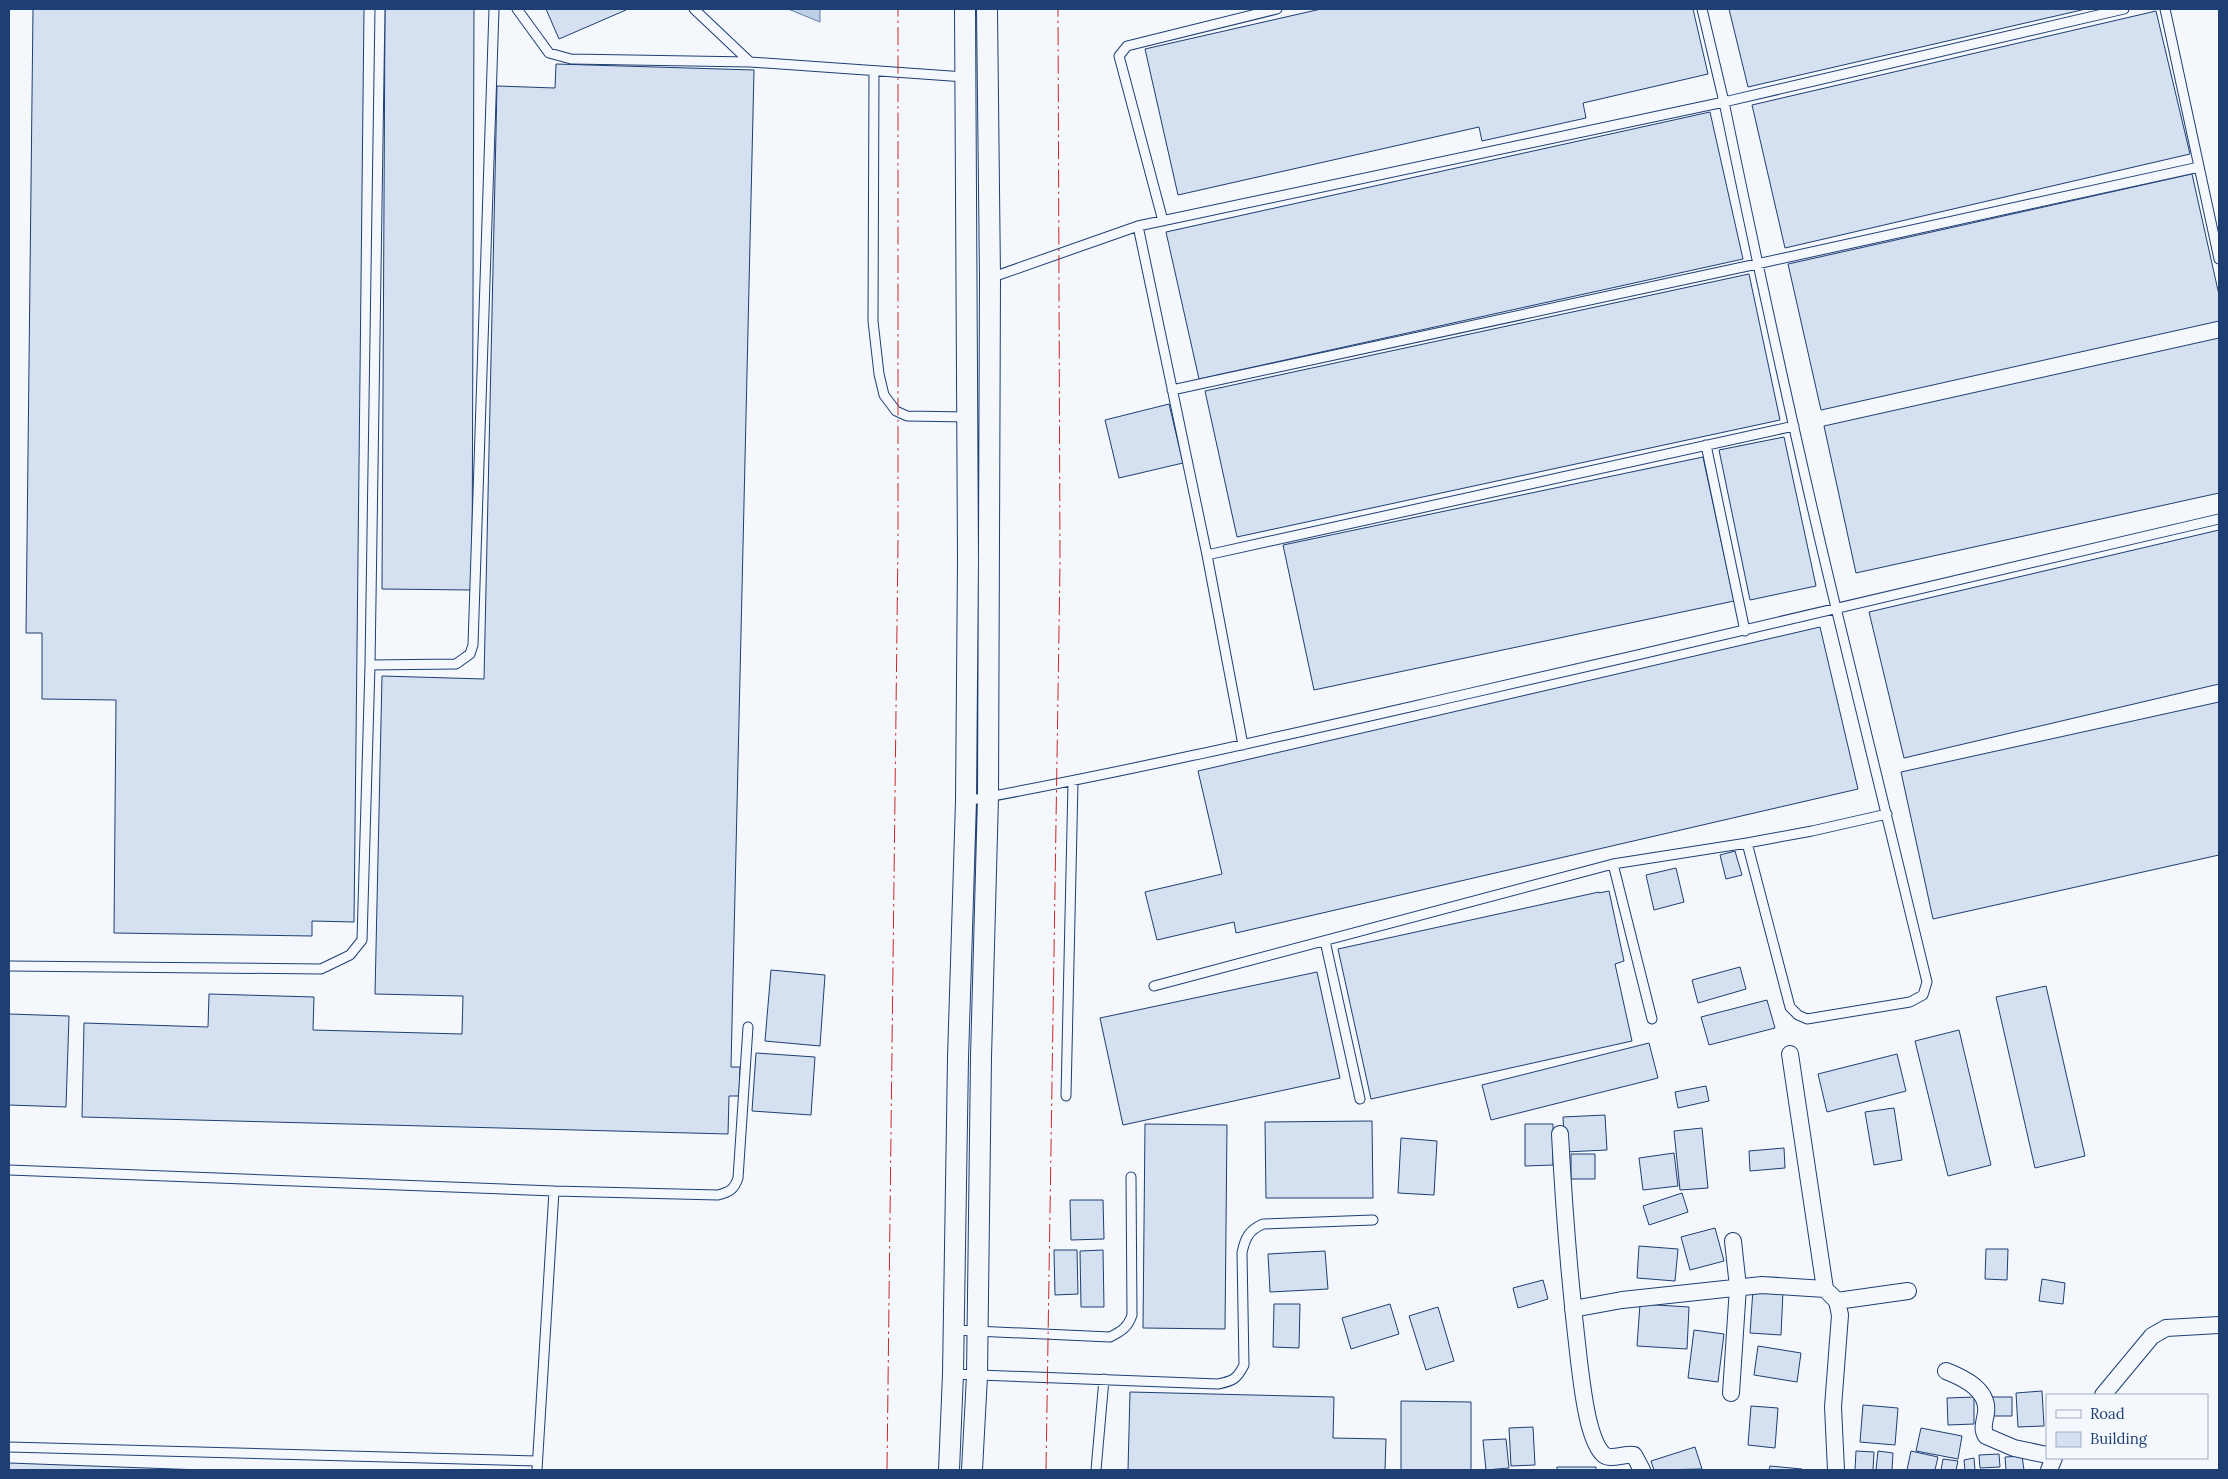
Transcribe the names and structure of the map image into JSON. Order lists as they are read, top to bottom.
{
  "legend": ["Road", "Building"]
}
